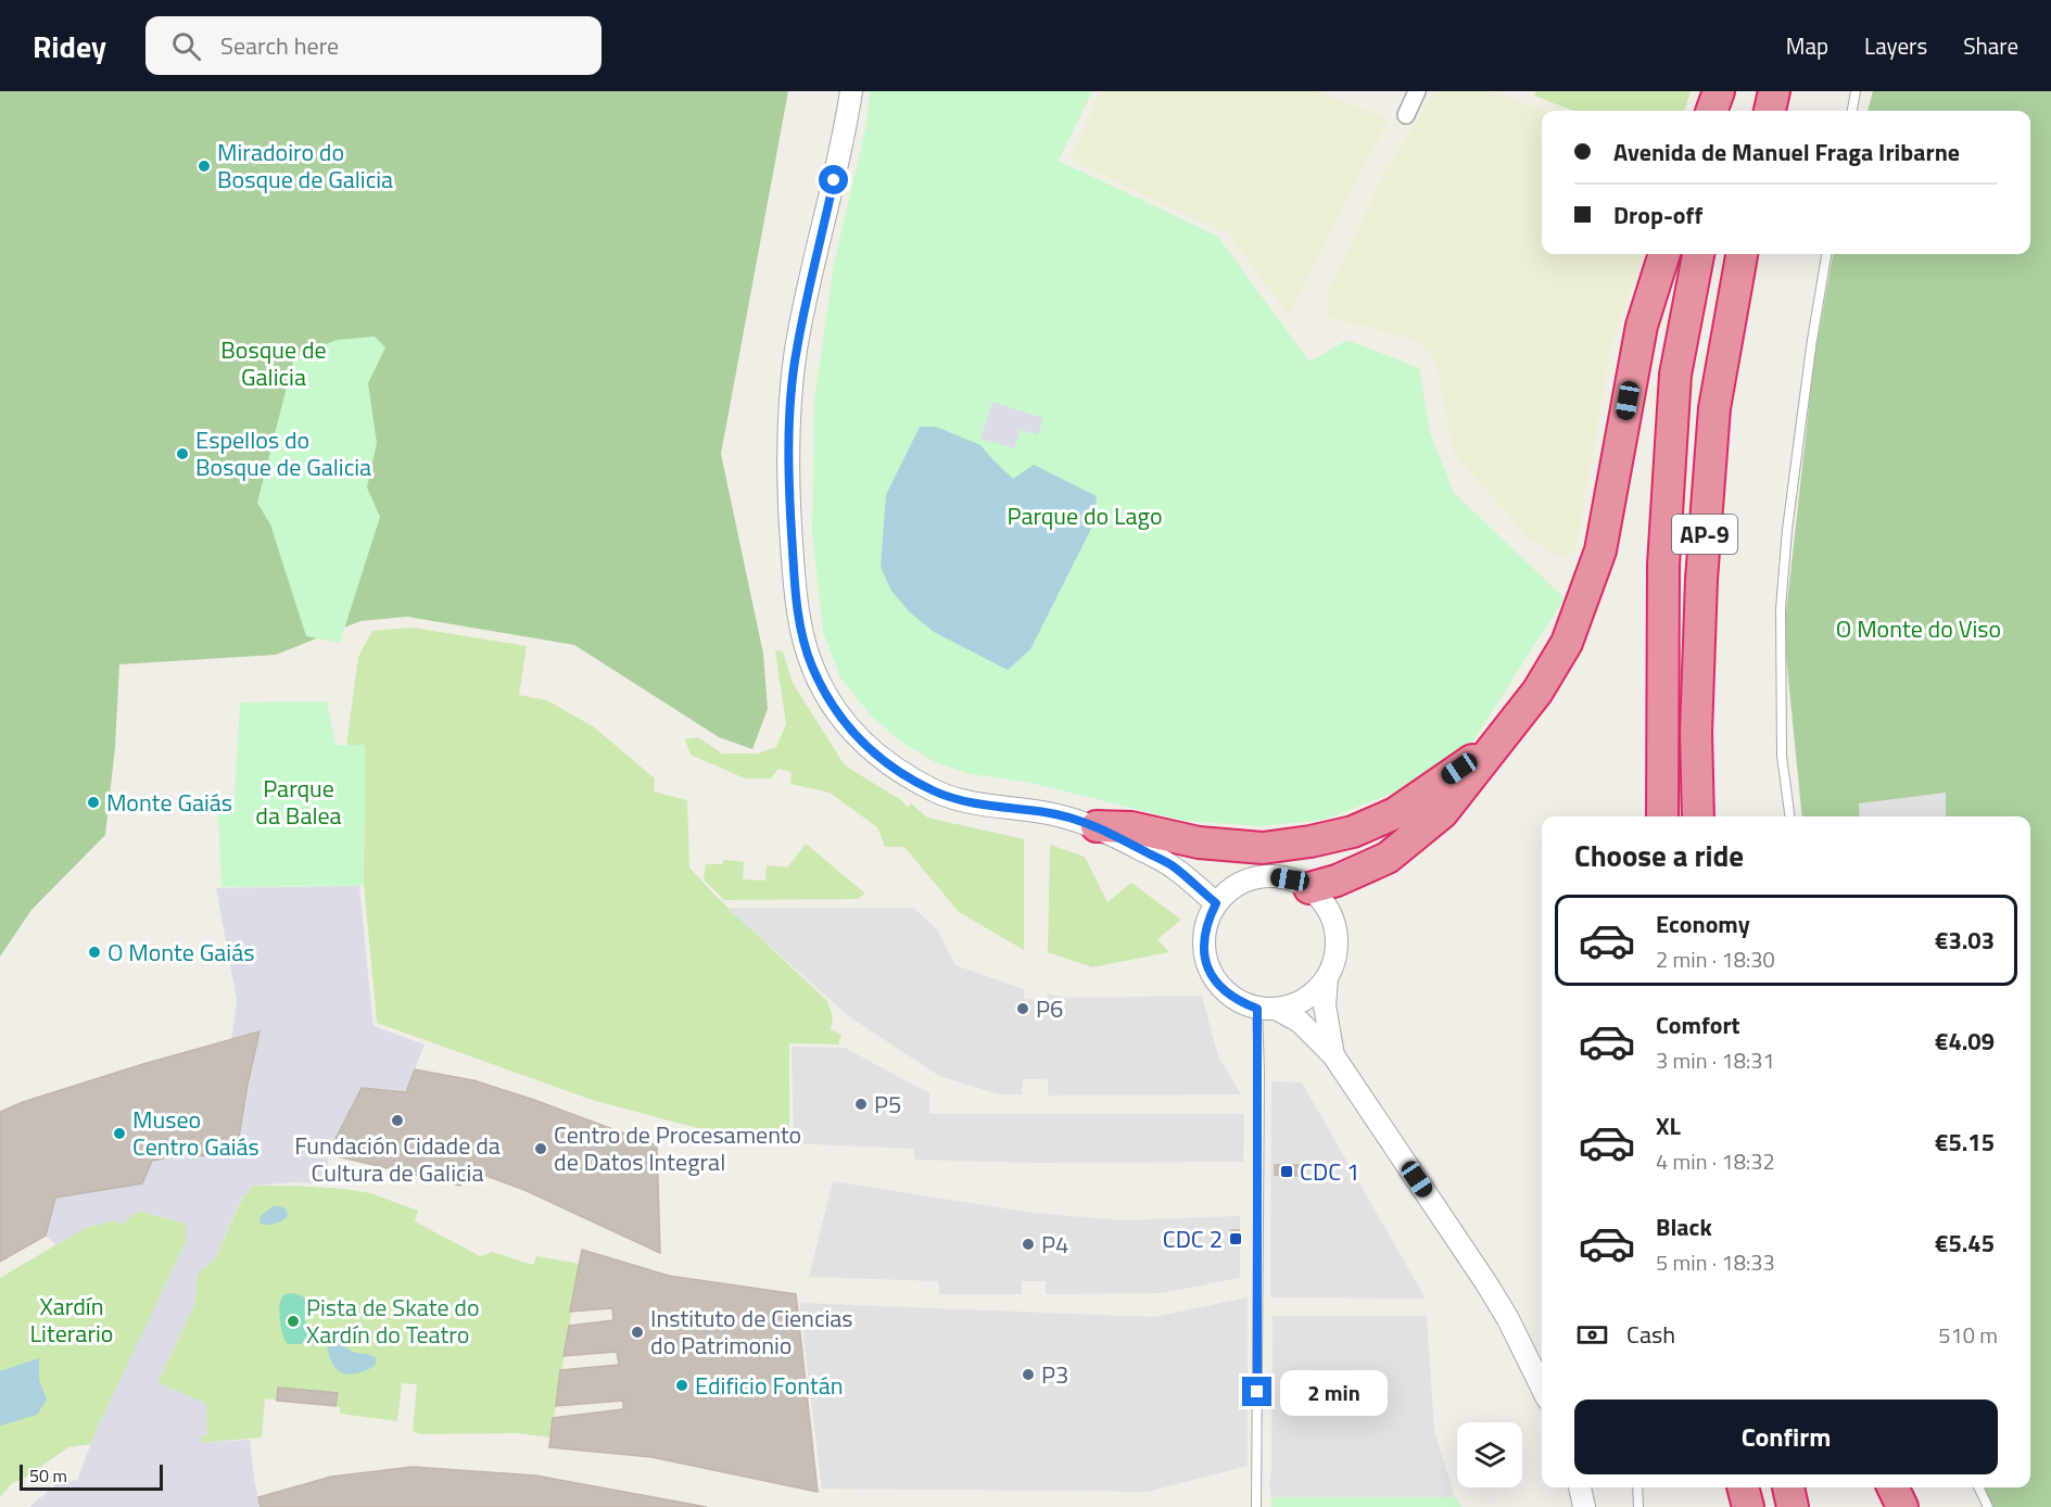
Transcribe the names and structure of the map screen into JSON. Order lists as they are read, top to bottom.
{
  "streets": {
    "highway": ["AP-9"]
  },
  "parks": [
    "Bosque de Galicia",
    "Parque do Lago",
    "O Monte do Viso",
    "Parque da Balea",
    "Xardín Literario"
  ],
  "places": {
    "other": [
      "Miradoiro do Bosque de Galicia",
      "Espellos do Bosque de Galicia",
      "Monte Gaiás",
      "O Monte Gaiás",
      "P6",
      "P5",
      "Fundación Cidade da Cultura de Galicia",
      "Museo Centro Gaiás",
      "Centro de Procesamento de Datos Integral",
      "P4",
      "Pista de Skate do Xardín do Teatro",
      "Instituto de Ciencias do Patrimonio",
      "P3",
      "Edificio Fontán"
    ],
    "transit": ["CDC 1", "CDC 2"]
  },
  "scale_bar": "50 m",
  "page": {
    "header": "Ridey",
    "search": "Search here",
    "nav": ["Map", "Layers", "Share"],
    "banner": ["Avenida de Manuel Fraga Iribarne", "Drop-off"],
    "heading": "Choose a ride",
    "list": [
      {
        "name": "Economy",
        "note": "2 min · 18:30",
        "value": "€3.03"
      },
      {
        "name": "Comfort",
        "note": "3 min · 18:31",
        "value": "€4.09"
      },
      {
        "name": "XL",
        "note": "4 min · 18:32",
        "value": "€5.15"
      },
      {
        "name": "Black",
        "note": "5 min · 18:33",
        "value": "€5.45"
      }
    ],
    "pay": ["Cash", "510 m"],
    "bubble": "2 min",
    "buttons": "Confirm",
    "scale": "50 m"
  }
}
